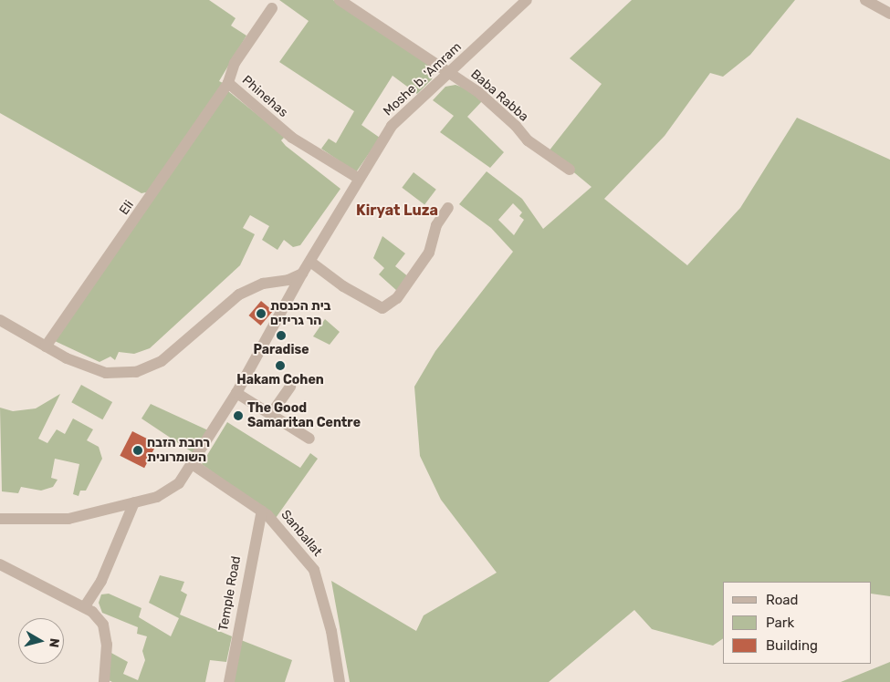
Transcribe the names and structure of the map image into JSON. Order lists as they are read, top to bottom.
{
  "streets": {
    "street": [
      "Moshe b. 'Amram",
      "Baba Rabba",
      "Phinehas",
      "Eli",
      "Sanballat",
      "Temple Road"
    ]
  },
  "crossings": [
    ["Moshe b. 'Amram", "Baba Rabba"],
    ["Moshe b. 'Amram", "Phinehas"],
    ["Moshe b. 'Amram", "Sanballat"],
    ["Phinehas", "Eli"],
    ["Sanballat", "Temple Road"]
  ],
  "districts": ["Kiryat Luza"],
  "places": [
    "בית הכנסת הר גריזים",
    "Paradise",
    "Hakam Cohen",
    "The Good Samaritan Centre",
    "רחבת הזבח השומרונית"
  ],
  "legend": ["Road", "Park", "Building"],
  "north": "right"
}
